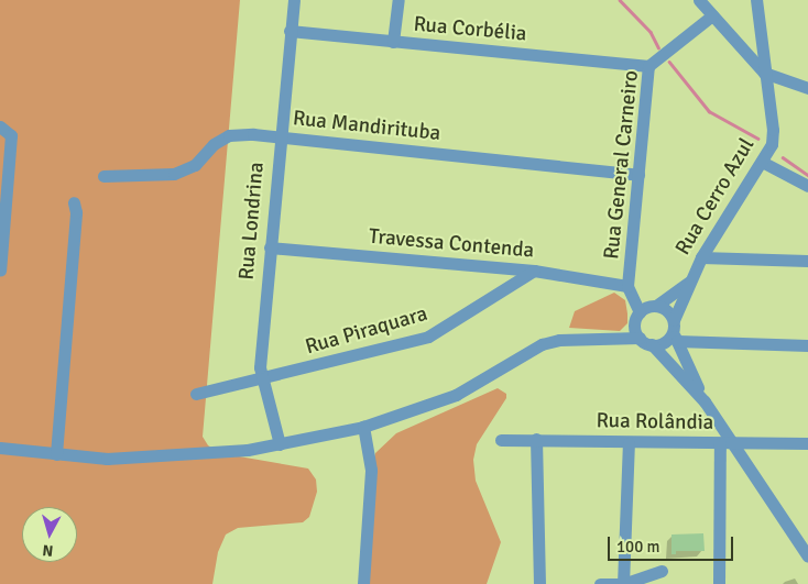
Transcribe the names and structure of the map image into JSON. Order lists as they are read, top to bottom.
{
  "streets": {
    "street": [
      "Rua Corbélia",
      "Rua Mandirituba",
      "Rua General Carneiro",
      "Rua Cerro Azul",
      "Rua Londrina",
      "Travessa Contenda",
      "Rua Piraquara",
      "Rua Rolândia"
    ]
  },
  "crossings": [
    ["Rua Corbélia", "Rua General Carneiro"],
    ["Rua Corbélia", "Rua Londrina"],
    ["Rua Mandirituba", "Rua General Carneiro"],
    ["Rua Mandirituba", "Rua Londrina"],
    ["Rua General Carneiro", "Rua Cerro Azul"],
    ["Rua General Carneiro", "Travessa Contenda"],
    ["Rua Londrina", "Travessa Contenda"],
    ["Rua Londrina", "Rua Piraquara"],
    ["Travessa Contenda", "Rua Piraquara"]
  ],
  "scale_bar": "100 m",
  "north": "bottom"
}
